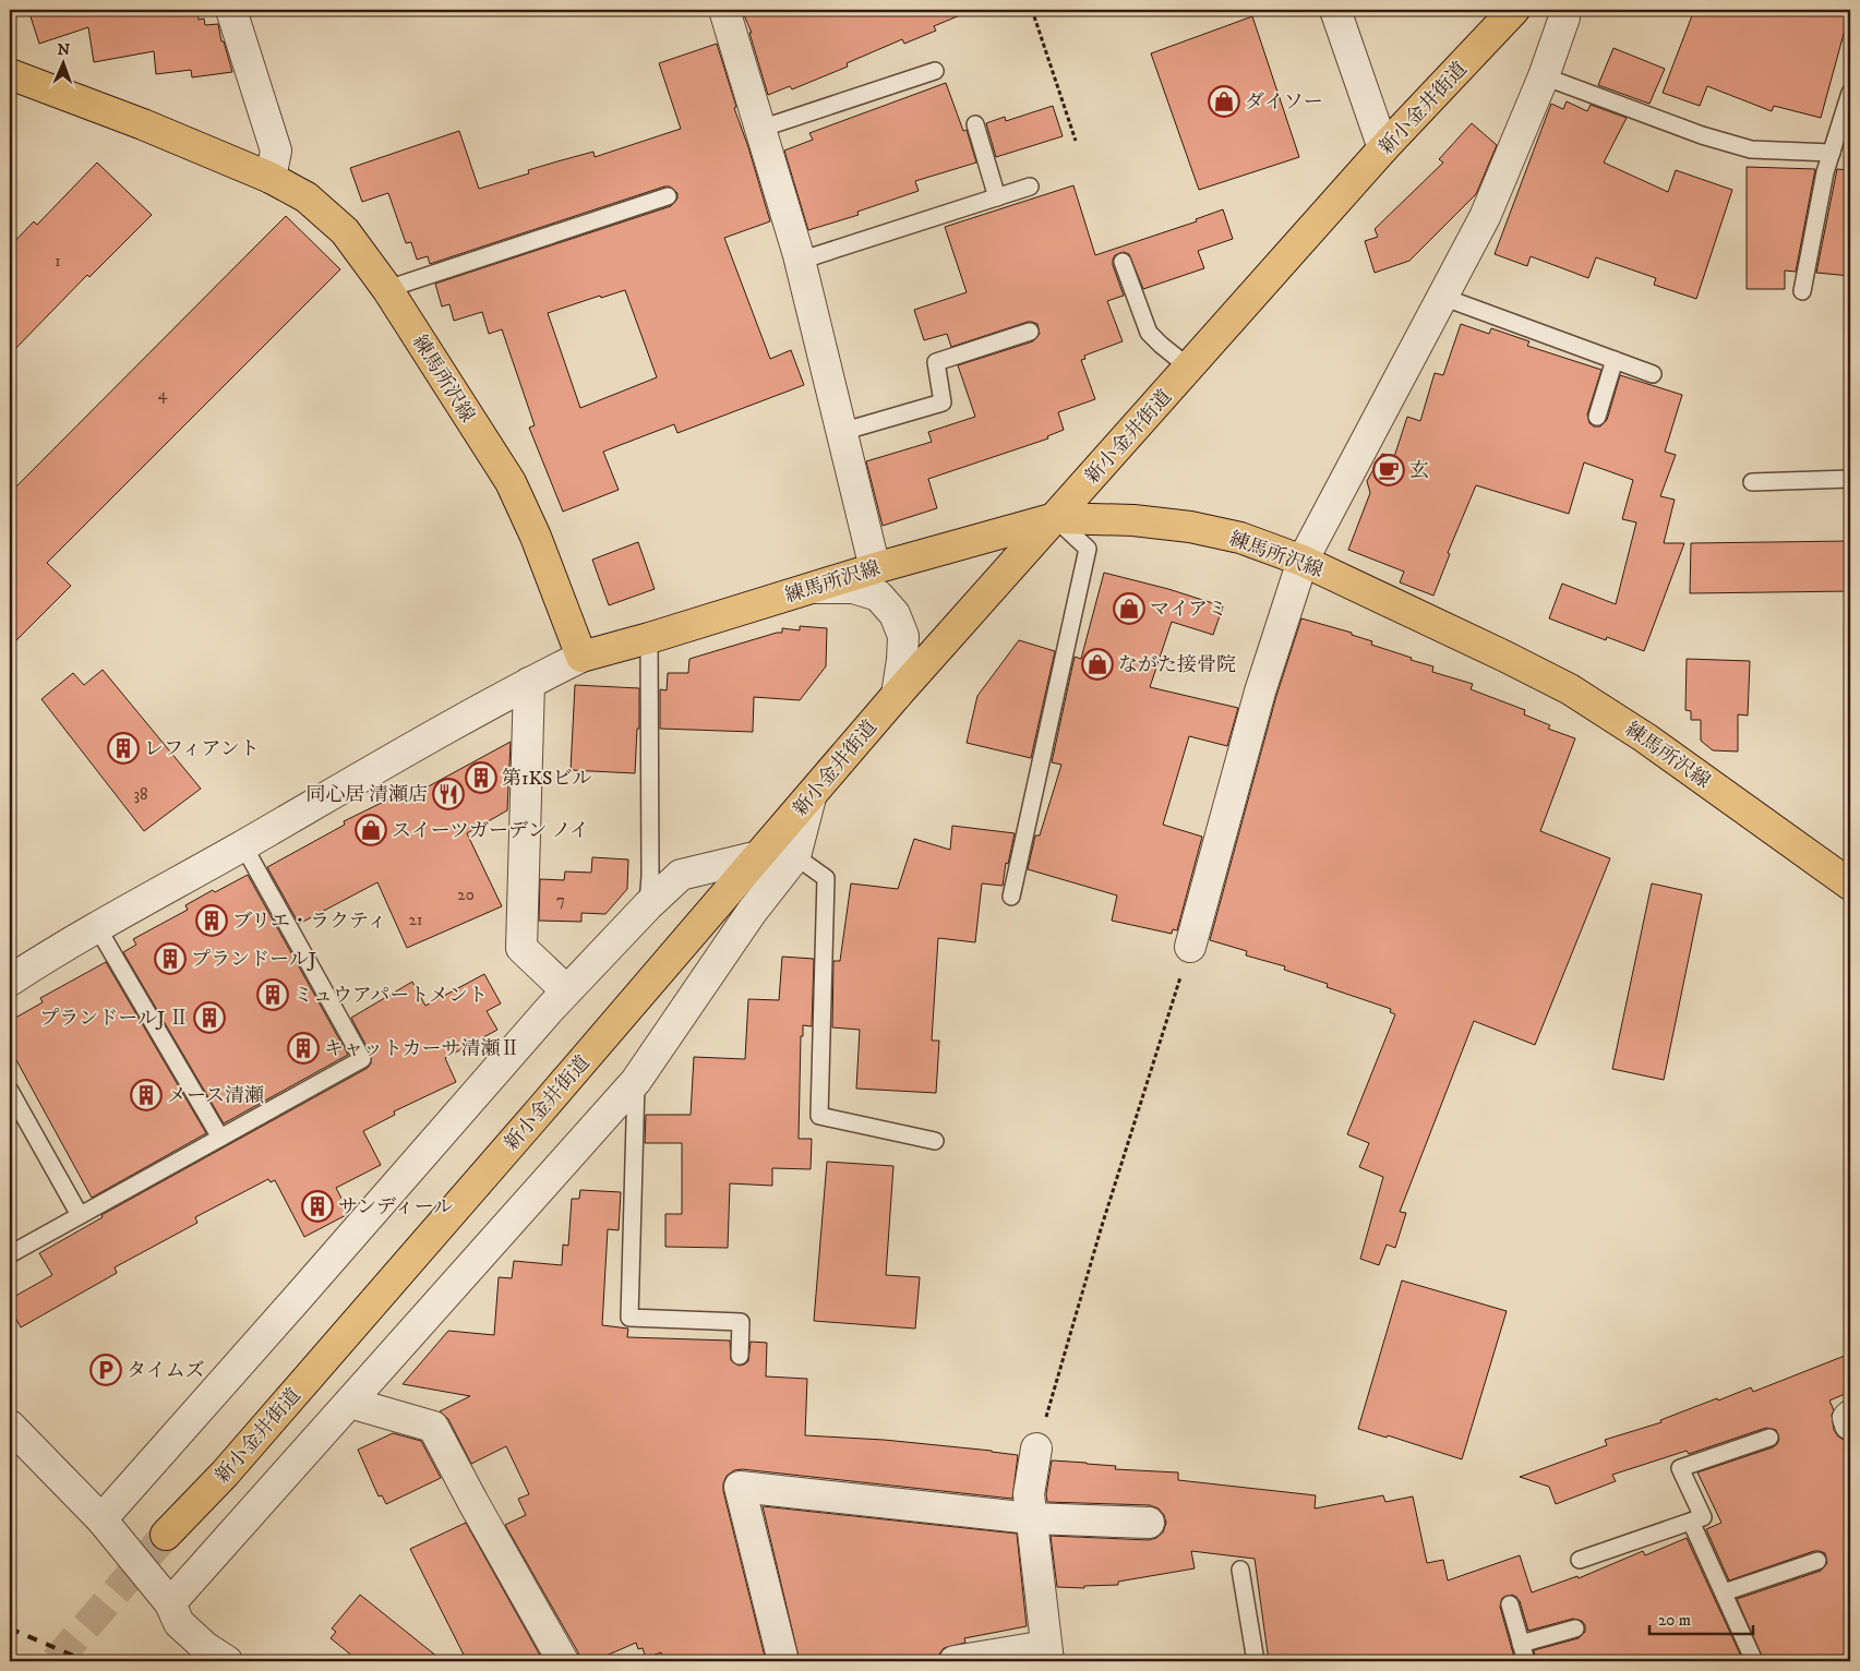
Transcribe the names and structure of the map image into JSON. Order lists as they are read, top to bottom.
{
  "streets": {
    "main road": ["新小金井街道", "練馬所沢線"]
  },
  "crossings": [
    ["新小金井街道", "練馬所沢線"]
  ],
  "places": {
    "shop": [
      "ダイソー",
      "マイアミ",
      "ながた接骨院",
      "スイーツガーデン ノイ"
    ],
    "cafe": ["玄"],
    "building": [
      "レフィアント",
      "第1KSビル",
      "ブリエ・ラクティ",
      "プランドールJ",
      "ミュウアパートメント",
      "プランドールJ Ⅱ",
      "キャットカーサ清瀬Ⅱ",
      "メース清瀬",
      "サンディール"
    ],
    "restaurant": ["同心居 清瀬店"],
    "parking": ["タイムズ"]
  },
  "house_numbers": [
    "1",
    "4",
    "38",
    "20",
    "7",
    "21"
  ],
  "scale_bar": "20 m",
  "north": "top"
}
